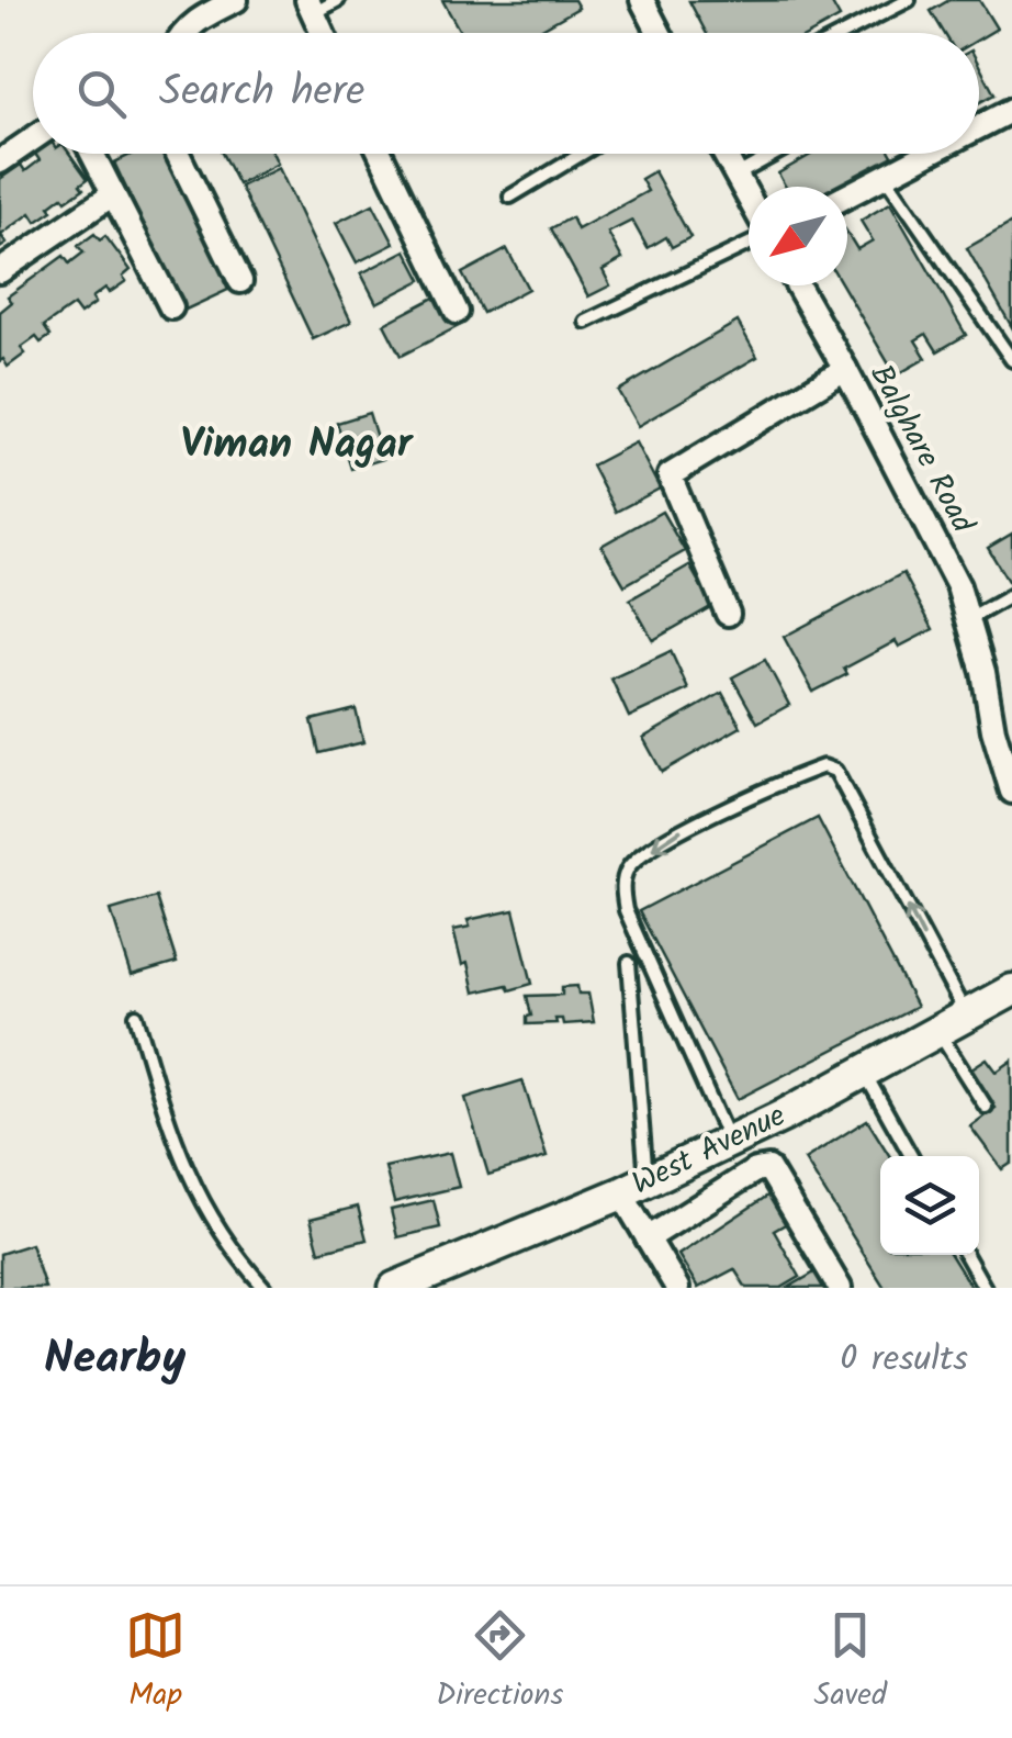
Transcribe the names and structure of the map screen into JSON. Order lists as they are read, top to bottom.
{
  "streets": {
    "street": ["Balghare Road", "West Avenue"]
  },
  "districts": ["Viman Nagar"],
  "north": "bottom left",
  "page": {
    "search": "Search here",
    "heading": ["Nearby", "0 results"],
    "nav": ["Map", "Directions", "Saved"]
  }
}
